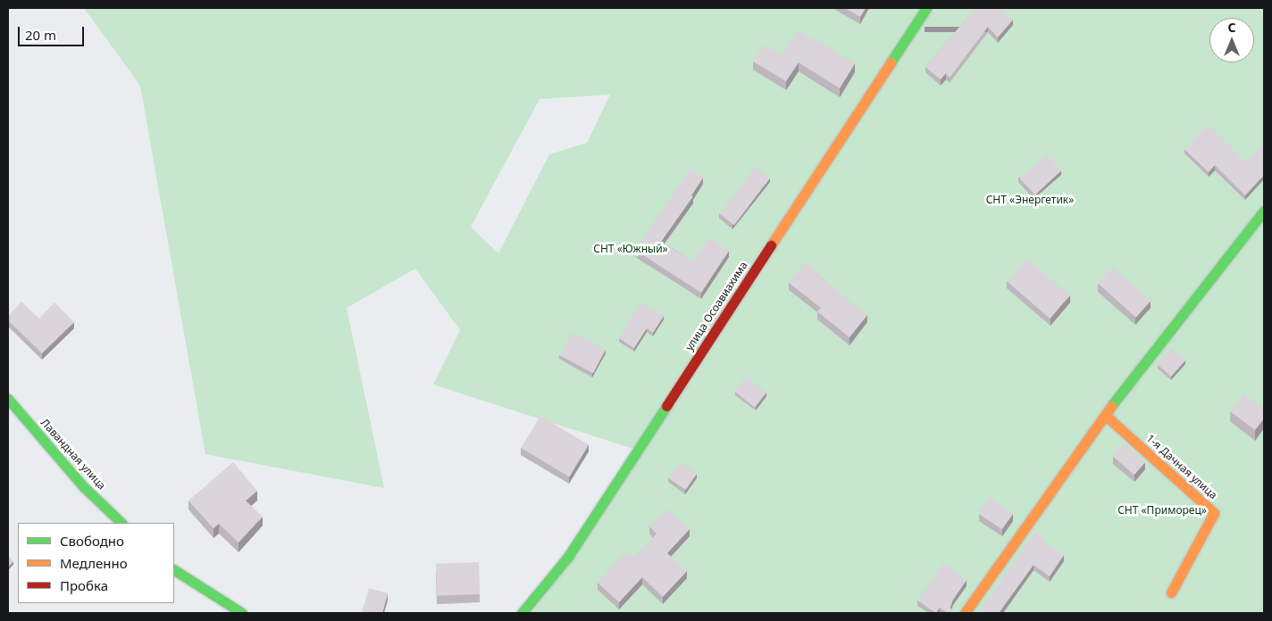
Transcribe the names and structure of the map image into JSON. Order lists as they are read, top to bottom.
{
  "streets": {
    "street": ["улица Осоавиахима", "Лавандная улица", "1-я Дачная улица"]
  },
  "parks": ["СНТ «Энергетик»", "СНТ «Южный»", "СНТ «Приморец»"],
  "legend": ["Свободно", "Медленно", "Пробка"],
  "scale_bar": "20 m",
  "north": "top"
}
